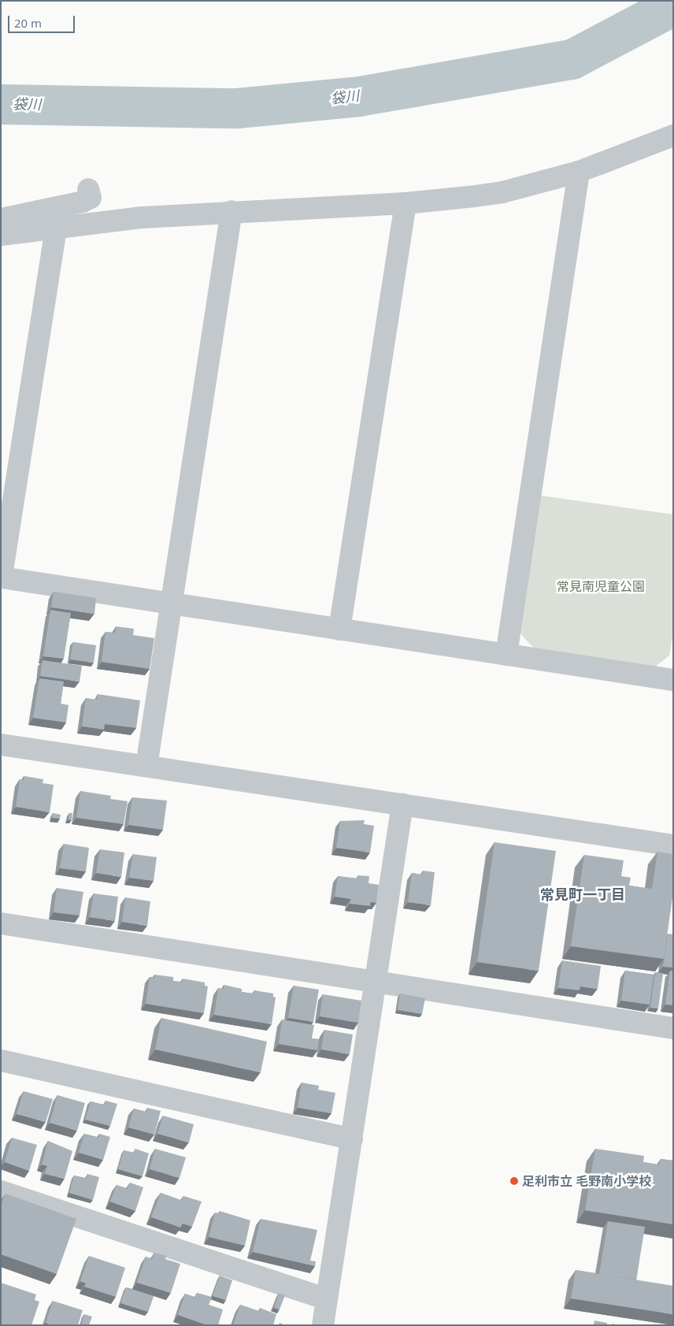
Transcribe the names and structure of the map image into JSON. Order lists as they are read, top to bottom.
{
  "districts": ["常見町一丁目"],
  "water": ["袋川"],
  "parks": ["常見南児童公園"],
  "places": ["足利市立 毛野南小学校"],
  "scale_bar": "20 m"
}
